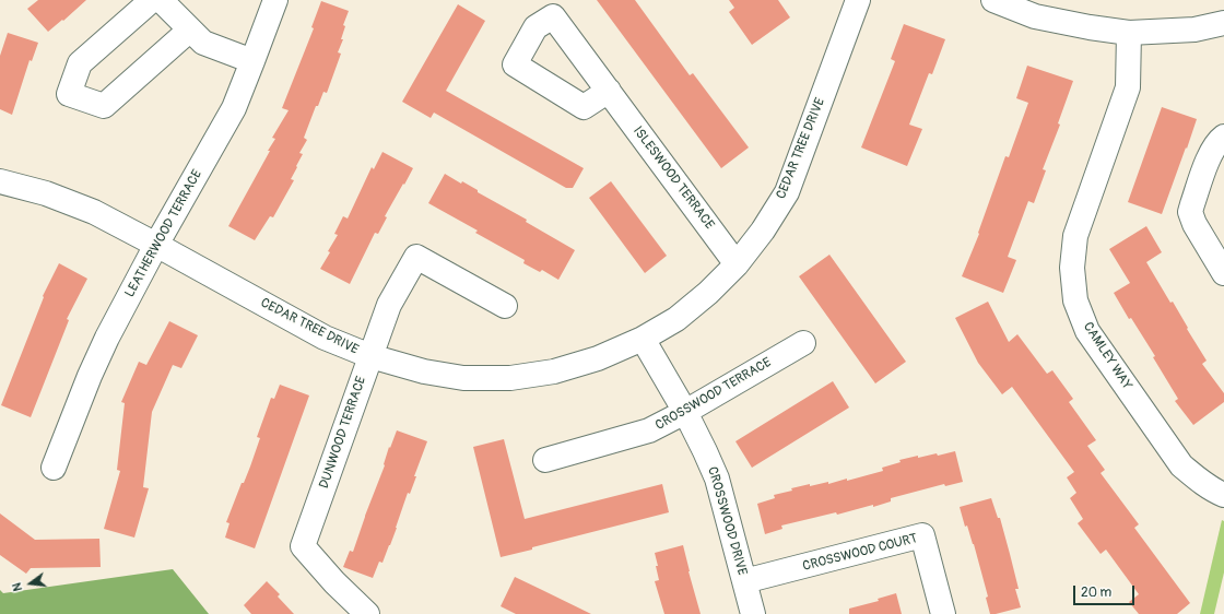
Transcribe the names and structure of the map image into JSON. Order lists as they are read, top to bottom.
{
  "streets": {
    "street": [
      "CEDAR TREE DRIVE",
      "ISLESWOOD TERRACE",
      "LEATHERWOOD TERRACE",
      "CAMLEY WAY",
      "CROSSWOOD TERRACE",
      "DUNWOOD TERRACE",
      "CROSSWOOD DRIVE",
      "CROSSWOOD COURT"
    ]
  },
  "crossings": [
    ["CEDAR TREE DRIVE", "ISLESWOOD TERRACE"],
    ["CEDAR TREE DRIVE", "LEATHERWOOD TERRACE"],
    ["CEDAR TREE DRIVE", "DUNWOOD TERRACE"],
    ["CEDAR TREE DRIVE", "CROSSWOOD DRIVE"],
    ["CROSSWOOD TERRACE", "CROSSWOOD DRIVE"],
    ["CROSSWOOD DRIVE", "CROSSWOOD COURT"]
  ],
  "scale_bar": "20 m",
  "north": "left"
}
